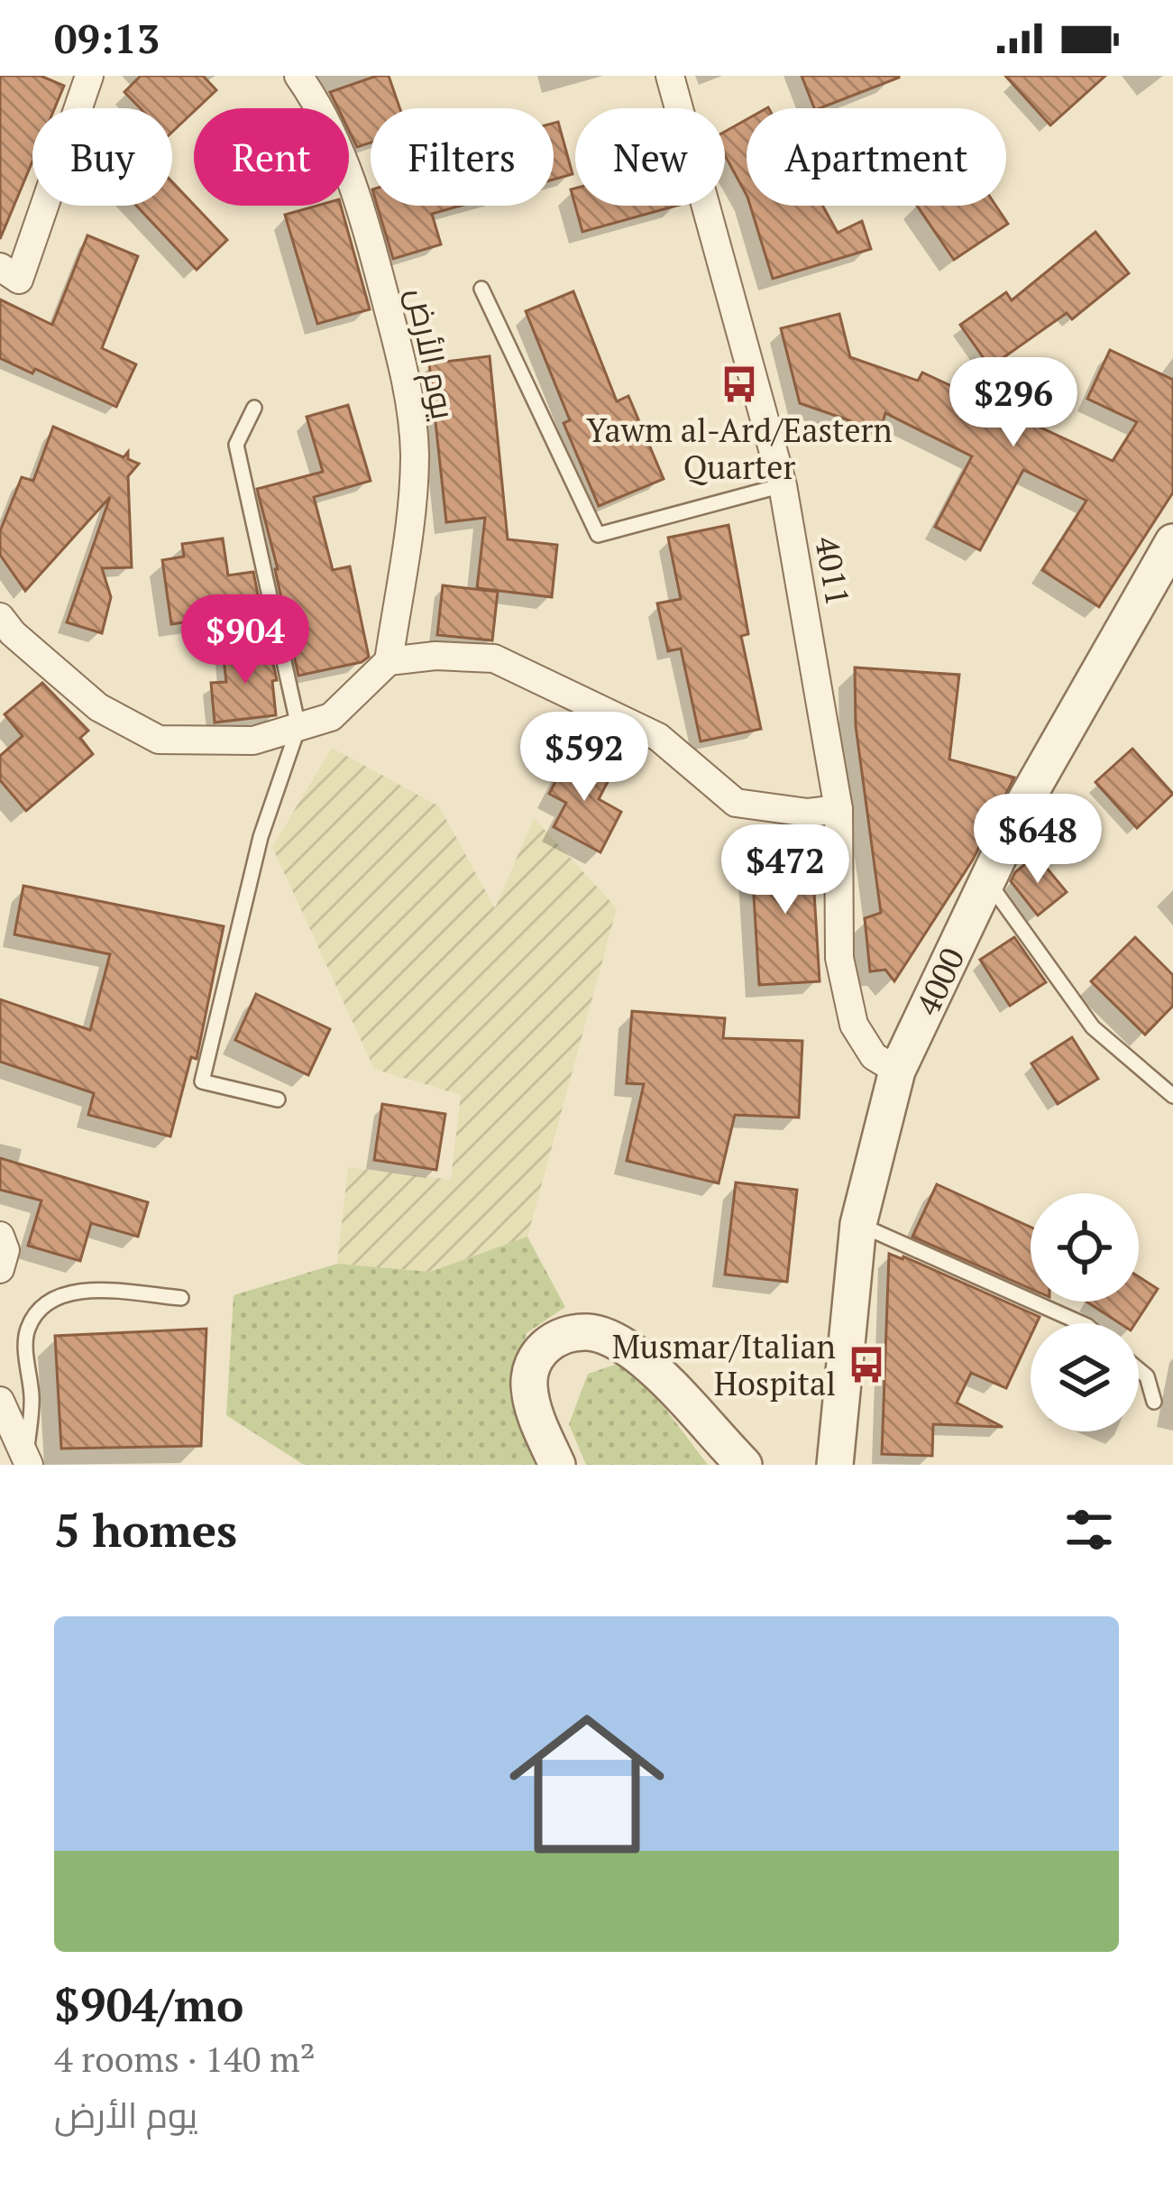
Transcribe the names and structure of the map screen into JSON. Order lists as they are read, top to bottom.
{
  "streets": {
    "street": ["يوم الأرض", "4011", "4000"]
  },
  "crossings": [
    ["4011", "4000"]
  ],
  "places": {
    "bus stop": ["Yawm al-Ard/Eastern Quarter", "Musmar/Italian Hospital"]
  },
  "page": {
    "status": "09:13",
    "chip": [
      "Buy",
      "Rent",
      "Filters",
      "New",
      "Apartment"
    ],
    "price": [
      "$296",
      "$904",
      "$592",
      "$648",
      "$472"
    ],
    "heading": "5 homes",
    "list": [
      {
        "name": "$904/mo",
        "note": "4 rooms · 140 m² · يوم الأرض"
      }
    ]
  }
}
